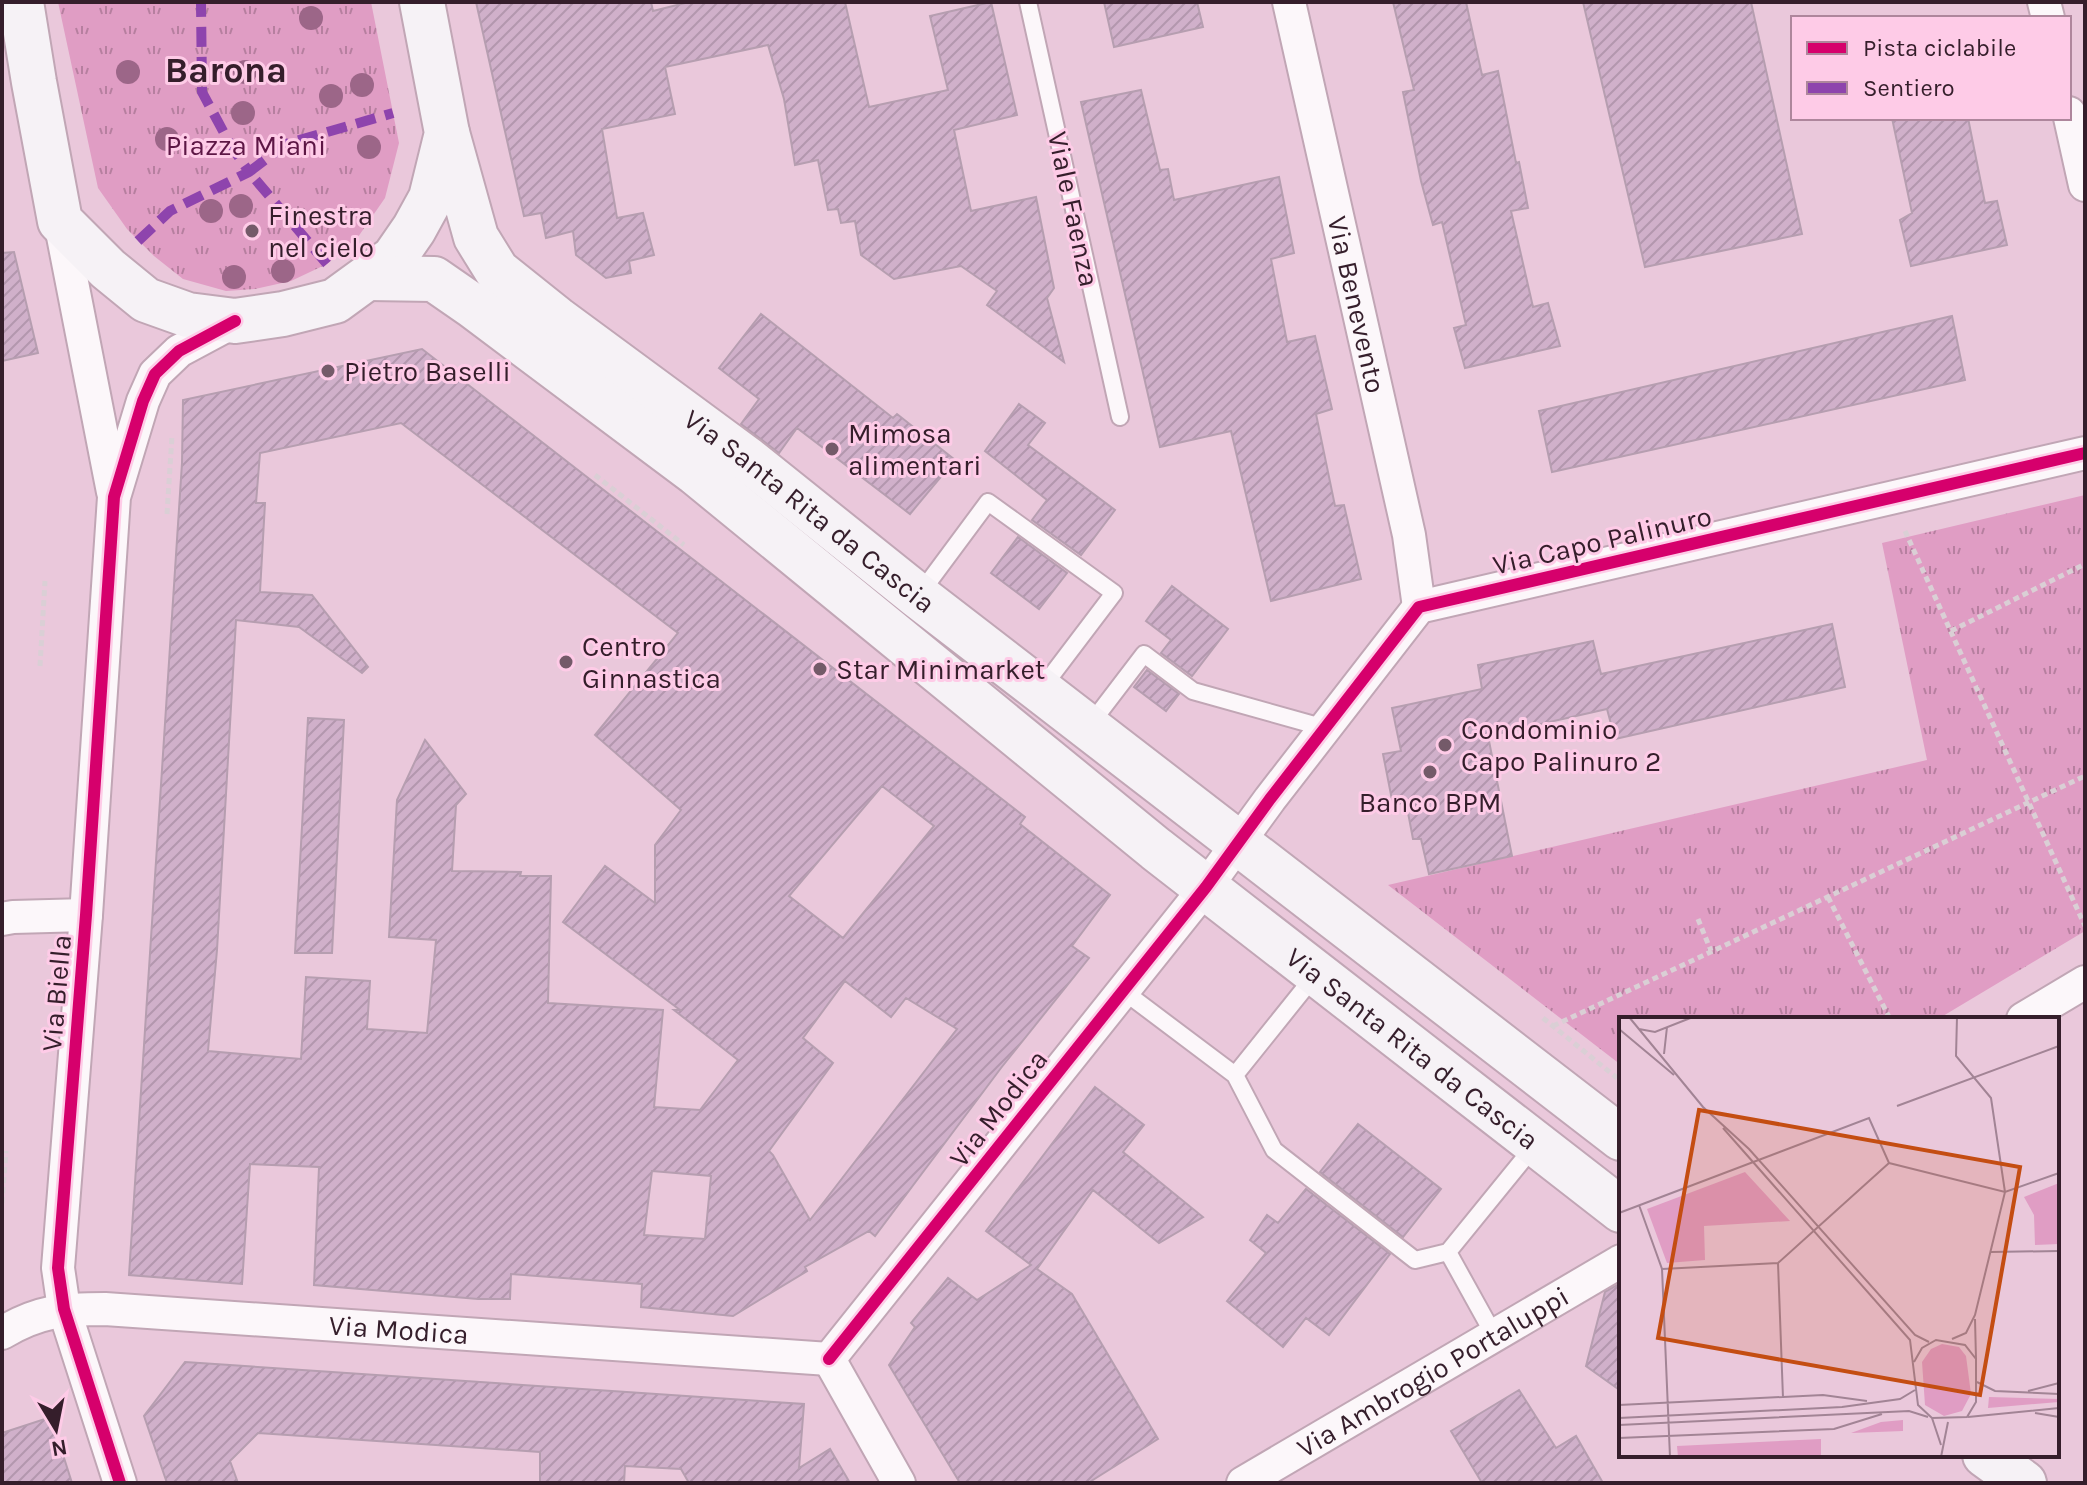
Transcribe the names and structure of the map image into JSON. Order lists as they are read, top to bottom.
{
  "streets": {
    "main road": ["Via Santa Rita da Cascia"],
    "street": [
      "Via Benevento",
      "Via Capo Palinuro",
      "Via Biella",
      "Via Modica",
      "Via Ambrogio Portaluppi"
    ],
    "lane": ["Viale Faenza"]
  },
  "crossings": [
    ["Via Benevento", "Via Capo Palinuro"],
    ["Via Santa Rita da Cascia", "Via Modica"],
    ["Via Biella", "Via Modica"]
  ],
  "districts": ["Barona"],
  "parks": ["Piazza Miani"],
  "places": [
    "Finestra nel cielo",
    "Pietro Baselli",
    "Mimosa alimentari",
    "Centro Ginnastica",
    "Star Minimarket",
    "Condominio Capo Palinuro 2",
    "Banco BPM"
  ],
  "legend": ["Pista ciclabile", "Sentiero"],
  "north": "bottom"
}
